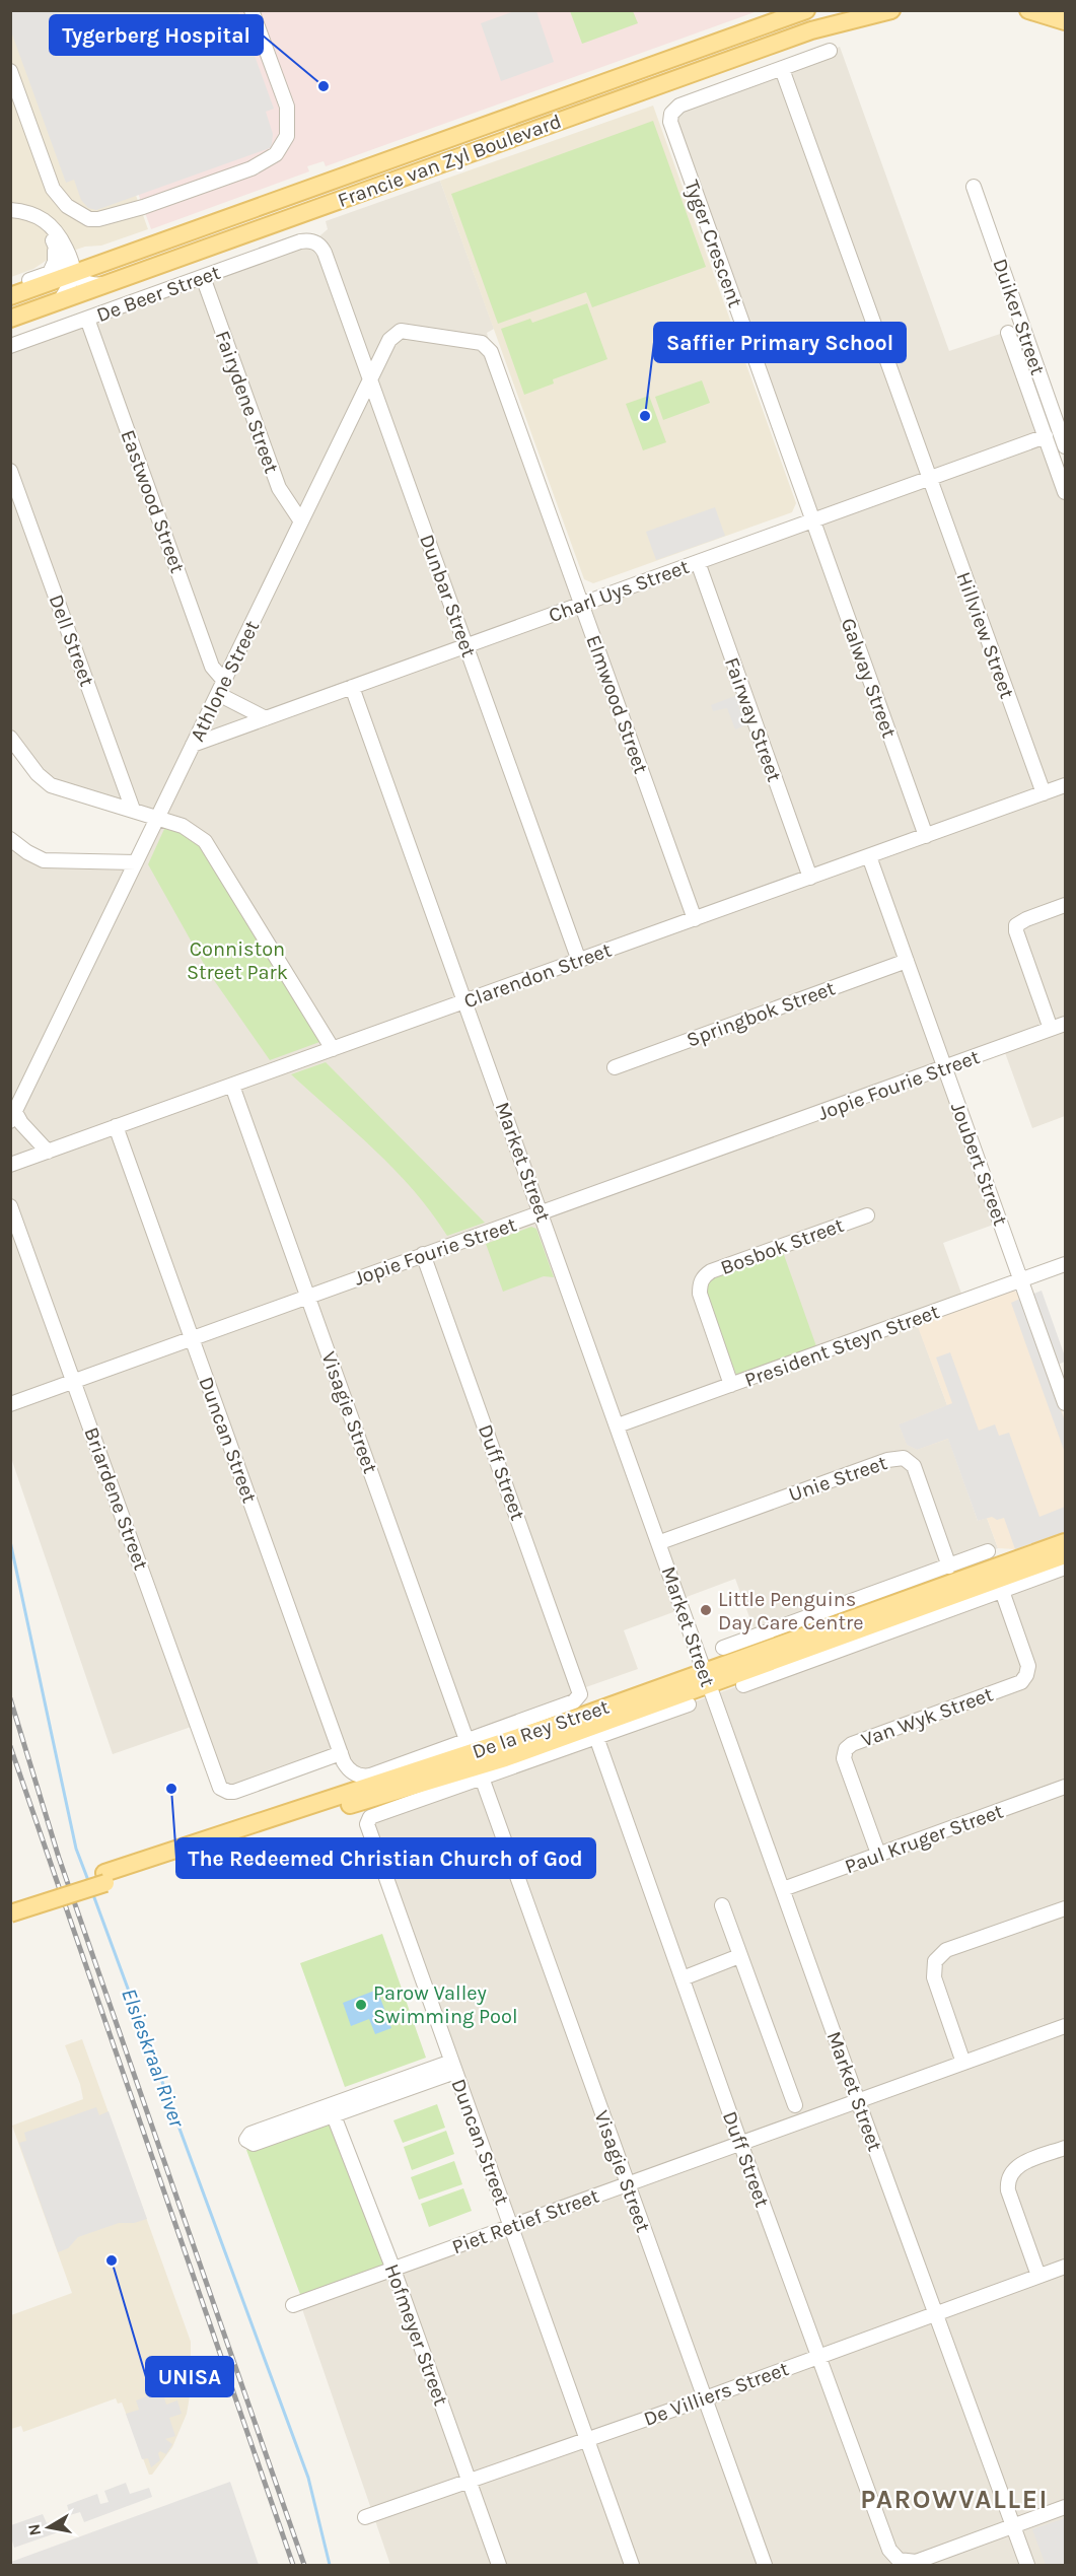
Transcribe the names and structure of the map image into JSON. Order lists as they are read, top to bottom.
{
  "streets": {
    "main road": ["Francie van Zyl Boulevard", "De la Rey Street"],
    "street": [
      "Tyger Crescent",
      "De Beer Street",
      "Duiker Street",
      "Fairydene Street",
      "Eastwood Street",
      "Charl Uys Street",
      "Dunbar Street",
      "Hillview Street",
      "Dell Street",
      "Galway Street",
      "Athlone Street",
      "Elmwood Street",
      "Fairway Street",
      "Clarendon Street",
      "Springbok Street",
      "Jopie Fourie Street",
      "Market Street",
      "Joubert Street",
      "Bosbok Street",
      "President Steyn Street",
      "Visagie Street",
      "Duncan Street",
      "Duff Street",
      "Unie Street",
      "Briardene Street",
      "Van Wyk Street",
      "Paul Kruger Street",
      "Piet Retief Street",
      "Hofmeyer Street",
      "De Villiers Street"
    ]
  },
  "crossings": [
    ["Tyger Crescent", "Charl Uys Street"],
    ["Tyger Crescent", "Galway Street"],
    ["De Beer Street", "Fairydene Street"],
    ["De Beer Street", "Eastwood Street"],
    ["De Beer Street", "Dunbar Street"],
    ["Fairydene Street", "Athlone Street"],
    ["Eastwood Street", "Athlone Street"],
    ["Charl Uys Street", "Dunbar Street"],
    ["Charl Uys Street", "Hillview Street"],
    ["Charl Uys Street", "Galway Street"],
    ["Charl Uys Street", "Athlone Street"],
    ["Charl Uys Street", "Elmwood Street"],
    ["Charl Uys Street", "Fairway Street"],
    ["Charl Uys Street", "Market Street"],
    ["Dunbar Street", "Athlone Street"],
    ["Dunbar Street", "Clarendon Street"],
    ["Hillview Street", "Clarendon Street"],
    ["Galway Street", "Clarendon Street"],
    ["Athlone Street", "Elmwood Street"],
    ["Elmwood Street", "Clarendon Street"],
    ["Fairway Street", "Clarendon Street"],
    ["Clarendon Street", "Market Street"],
    ["Clarendon Street", "Joubert Street"],
    ["Clarendon Street", "Visagie Street"],
    ["Clarendon Street", "Duncan Street"],
    ["Springbok Street", "Joubert Street"],
    ["Jopie Fourie Street", "Market Street"],
    ["Jopie Fourie Street", "Joubert Street"],
    ["Jopie Fourie Street", "Visagie Street"],
    ["Jopie Fourie Street", "Duncan Street"],
    ["Jopie Fourie Street", "Duff Street"],
    ["Jopie Fourie Street", "Briardene Street"],
    ["Market Street", "President Steyn Street"],
    ["Market Street", "Duff Street"],
    ["Market Street", "Unie Street"],
    ["Market Street", "De la Rey Street"],
    ["Market Street", "Paul Kruger Street"],
    ["Market Street", "Piet Retief Street"],
    ["Market Street", "De Villiers Street"],
    ["Joubert Street", "President Steyn Street"],
    ["Bosbok Street", "President Steyn Street"],
    ["Visagie Street", "De la Rey Street"],
    ["Visagie Street", "Piet Retief Street"],
    ["Visagie Street", "De Villiers Street"],
    ["Duncan Street", "Briardene Street"],
    ["Duncan Street", "De la Rey Street"],
    ["Duncan Street", "Piet Retief Street"],
    ["Duncan Street", "De Villiers Street"],
    ["Duff Street", "De la Rey Street"],
    ["Duff Street", "Piet Retief Street"],
    ["Duff Street", "De Villiers Street"],
    ["Briardene Street", "De la Rey Street"],
    ["Van Wyk Street", "Paul Kruger Street"],
    ["Piet Retief Street", "Hofmeyer Street"],
    ["Hofmeyer Street", "De Villiers Street"]
  ],
  "districts": ["PAROWVALLEI"],
  "water": ["Elsieskraal River"],
  "parks": ["Conniston Street Park"],
  "places": [
    "Tygerberg Hospital",
    "Saffier Primary School",
    "Little Penguins Day Care Centre",
    "The Redeemed Christian Church of God",
    "Parow Valley Swimming Pool",
    "UNISA"
  ],
  "north": "left"
}
